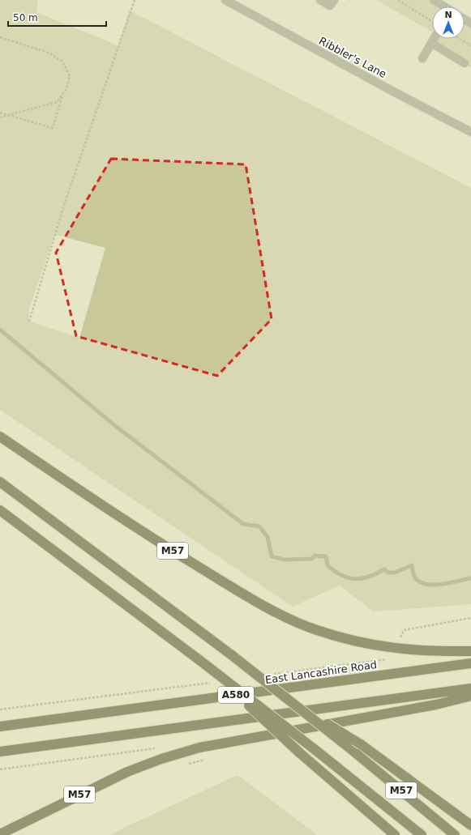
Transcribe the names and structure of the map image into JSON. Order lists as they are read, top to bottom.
{
  "streets": {
    "highway": ["M57", "East Lancashire Road", "A580"],
    "street": ["Ribbler's Lane"]
  },
  "scale_bar": "50 m",
  "north": "top"
}
